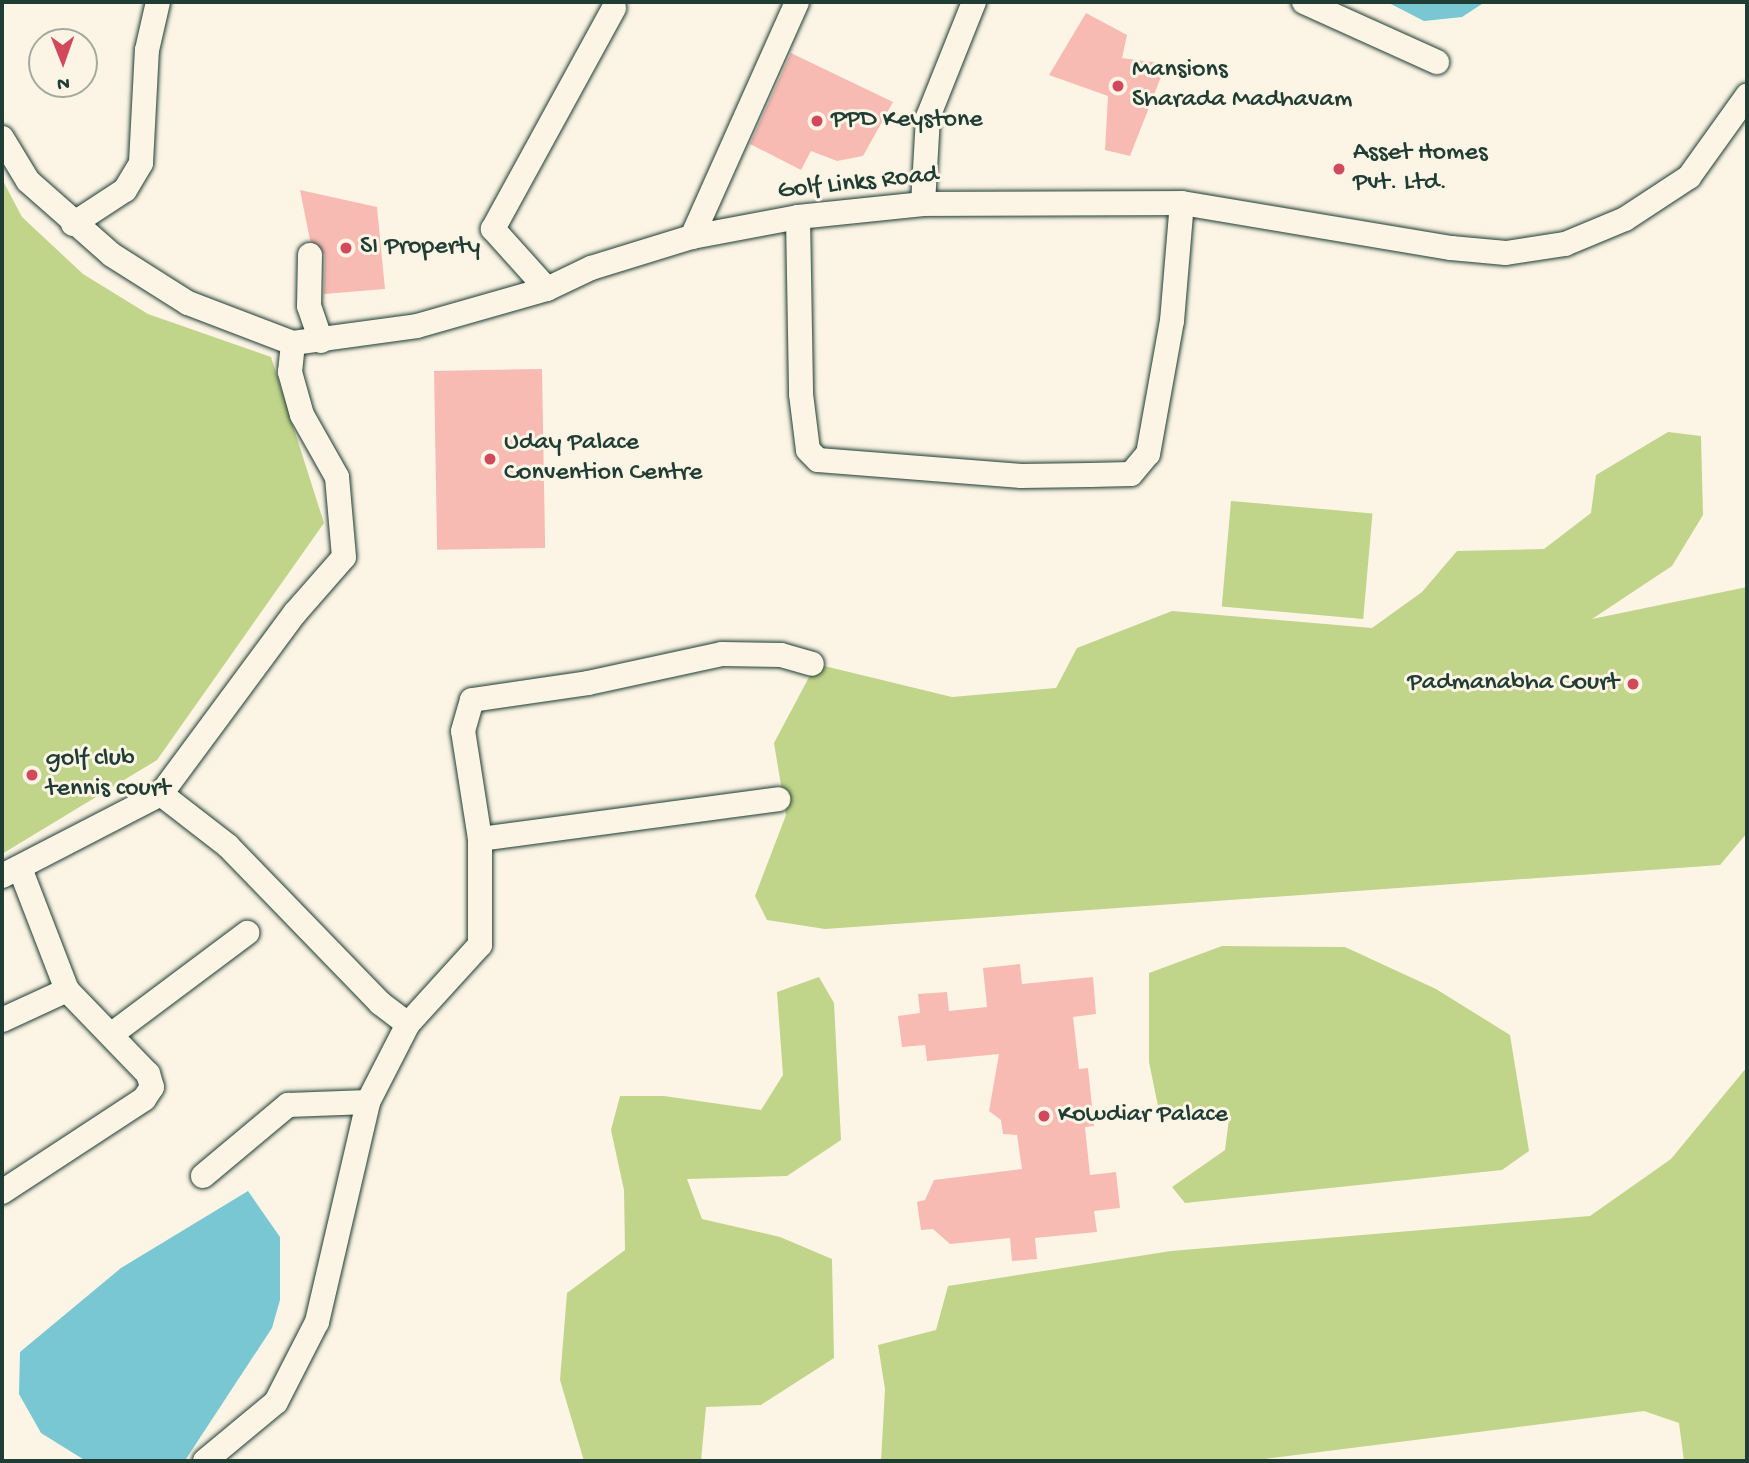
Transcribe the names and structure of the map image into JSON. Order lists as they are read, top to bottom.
{
  "streets": {
    "street": ["Golf Links Road"]
  },
  "places": [
    "Mansions Sharada Madhavam",
    "PPD Keystone",
    "Asset Homes Pvt. Ltd.",
    "SI Property",
    "Uday Palace Convention Centre",
    "Padmanabha Court",
    "golf club tennis court",
    "Kowdiar Palace"
  ],
  "north": "bottom"
}
